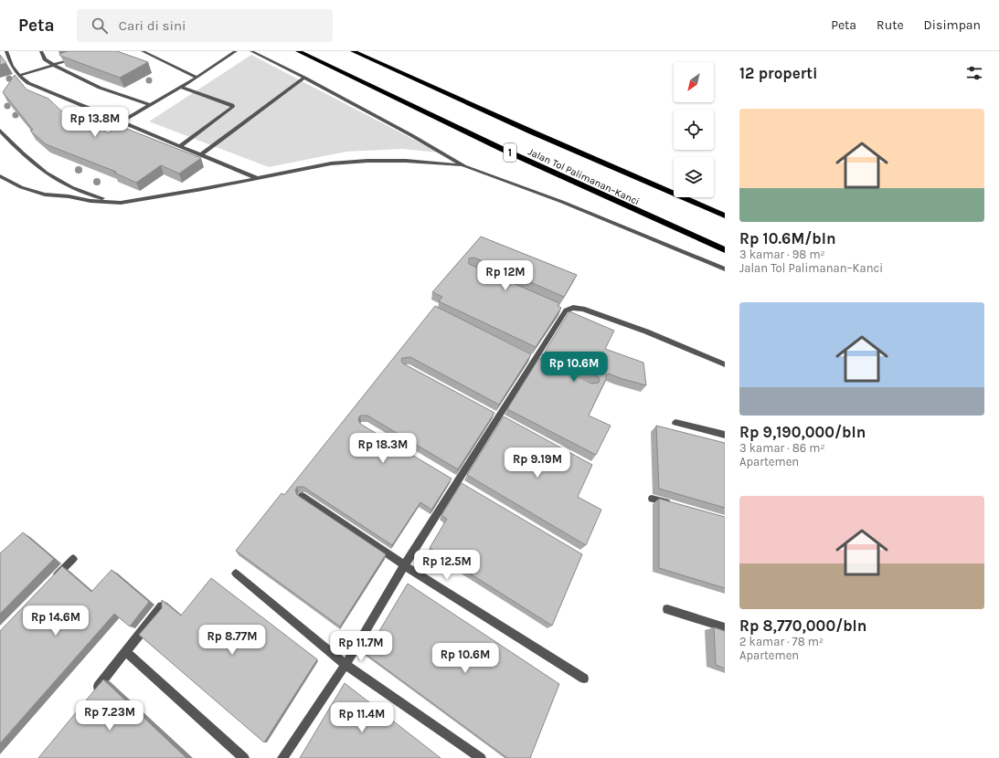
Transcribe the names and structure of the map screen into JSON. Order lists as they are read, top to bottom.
{
  "streets": {
    "highway": ["1", "Jalan Tol Palimanan–Kanci"]
  },
  "north": "bottom left",
  "page": {
    "header": "Peta",
    "search": "Cari di sini",
    "nav": ["Peta", "Rute", "Disimpan"],
    "heading": "12 properti",
    "list": [
      {
        "name": "Rp 10.6M/bln",
        "note": "3 kamar · 98 m² · Jalan Tol Palimanan–Kanci"
      },
      {
        "name": "Rp 9,190,000/bln",
        "note": "3 kamar · 86 m² · Apartemen"
      },
      {
        "name": "Rp 8,770,000/bln",
        "note": "2 kamar · 78 m² · Apartemen"
      }
    ],
    "price": [
      "Rp 13.8M",
      "Rp 12M",
      "Rp 10.6M",
      "Rp 18.3M",
      "Rp 9.19M",
      "Rp 12.5M",
      "Rp 14.6M",
      "Rp 8.77M",
      "Rp 11.7M",
      "Rp 10.6M",
      "Rp 7.23M",
      "Rp 11.4M"
    ]
  }
}
